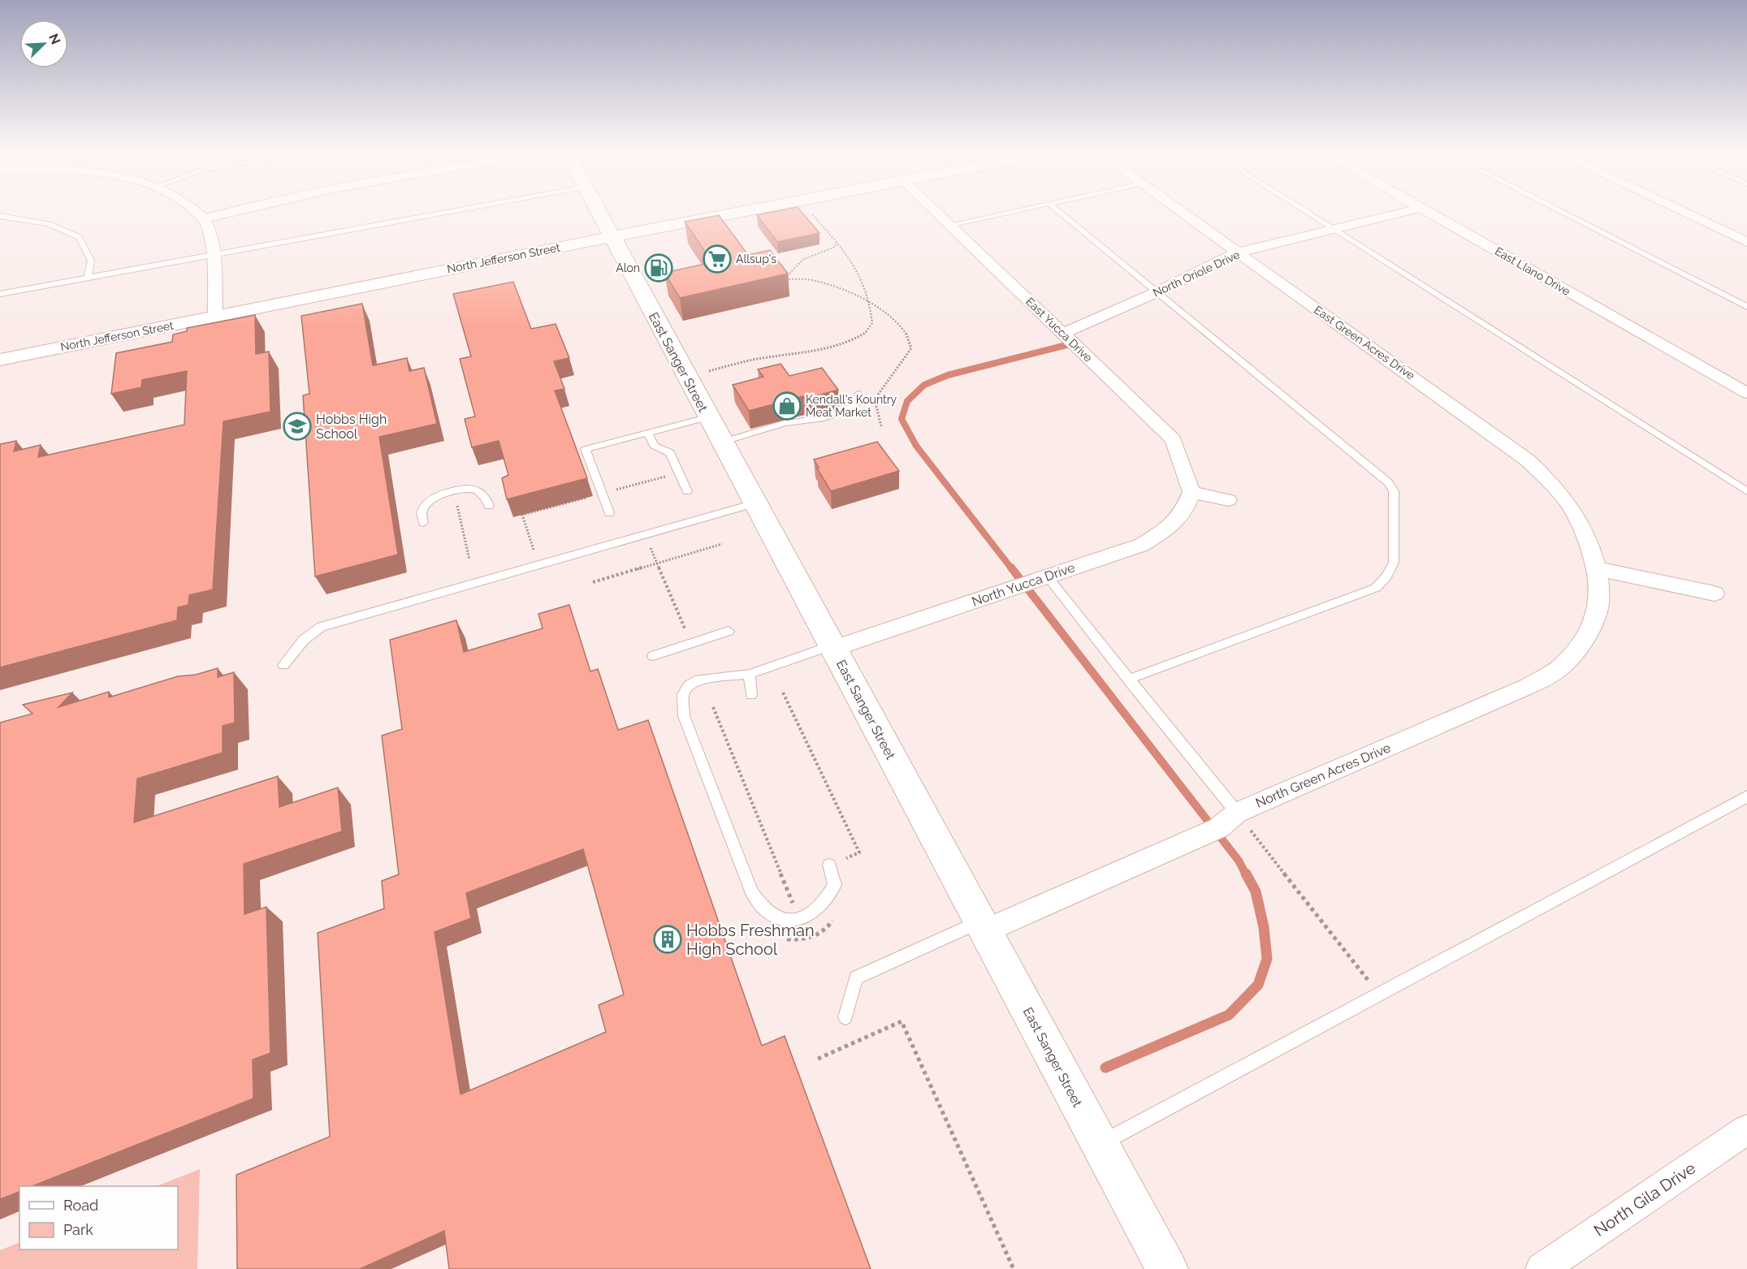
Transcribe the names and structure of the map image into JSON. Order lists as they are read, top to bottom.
{
  "streets": {
    "main road": ["North Jefferson Street", "East Sanger Street"],
    "street": [
      "East Llano Drive",
      "North Oriole Drive",
      "East Yucca Drive",
      "East Green Acres Drive",
      "North Yucca Drive",
      "North Green Acres Drive",
      "North Gila Drive"
    ]
  },
  "crossings": [
    ["North Jefferson Street", "East Sanger Street"],
    ["North Oriole Drive", "East Yucca Drive"],
    ["North Oriole Drive", "East Green Acres Drive"],
    ["East Yucca Drive", "North Yucca Drive"],
    ["East Green Acres Drive", "North Green Acres Drive"],
    ["East Sanger Street", "North Yucca Drive"],
    ["East Sanger Street", "North Green Acres Drive"]
  ],
  "places": {
    "supermarket": ["Allsup's"],
    "fuel station": ["Alon"],
    "shop": ["Kendall's Kountry Meat Market"],
    "school or university": ["Hobbs High School"],
    "building": ["Hobbs Freshman High School"]
  },
  "legend": ["Road", "Park"],
  "north": "top right"
}
